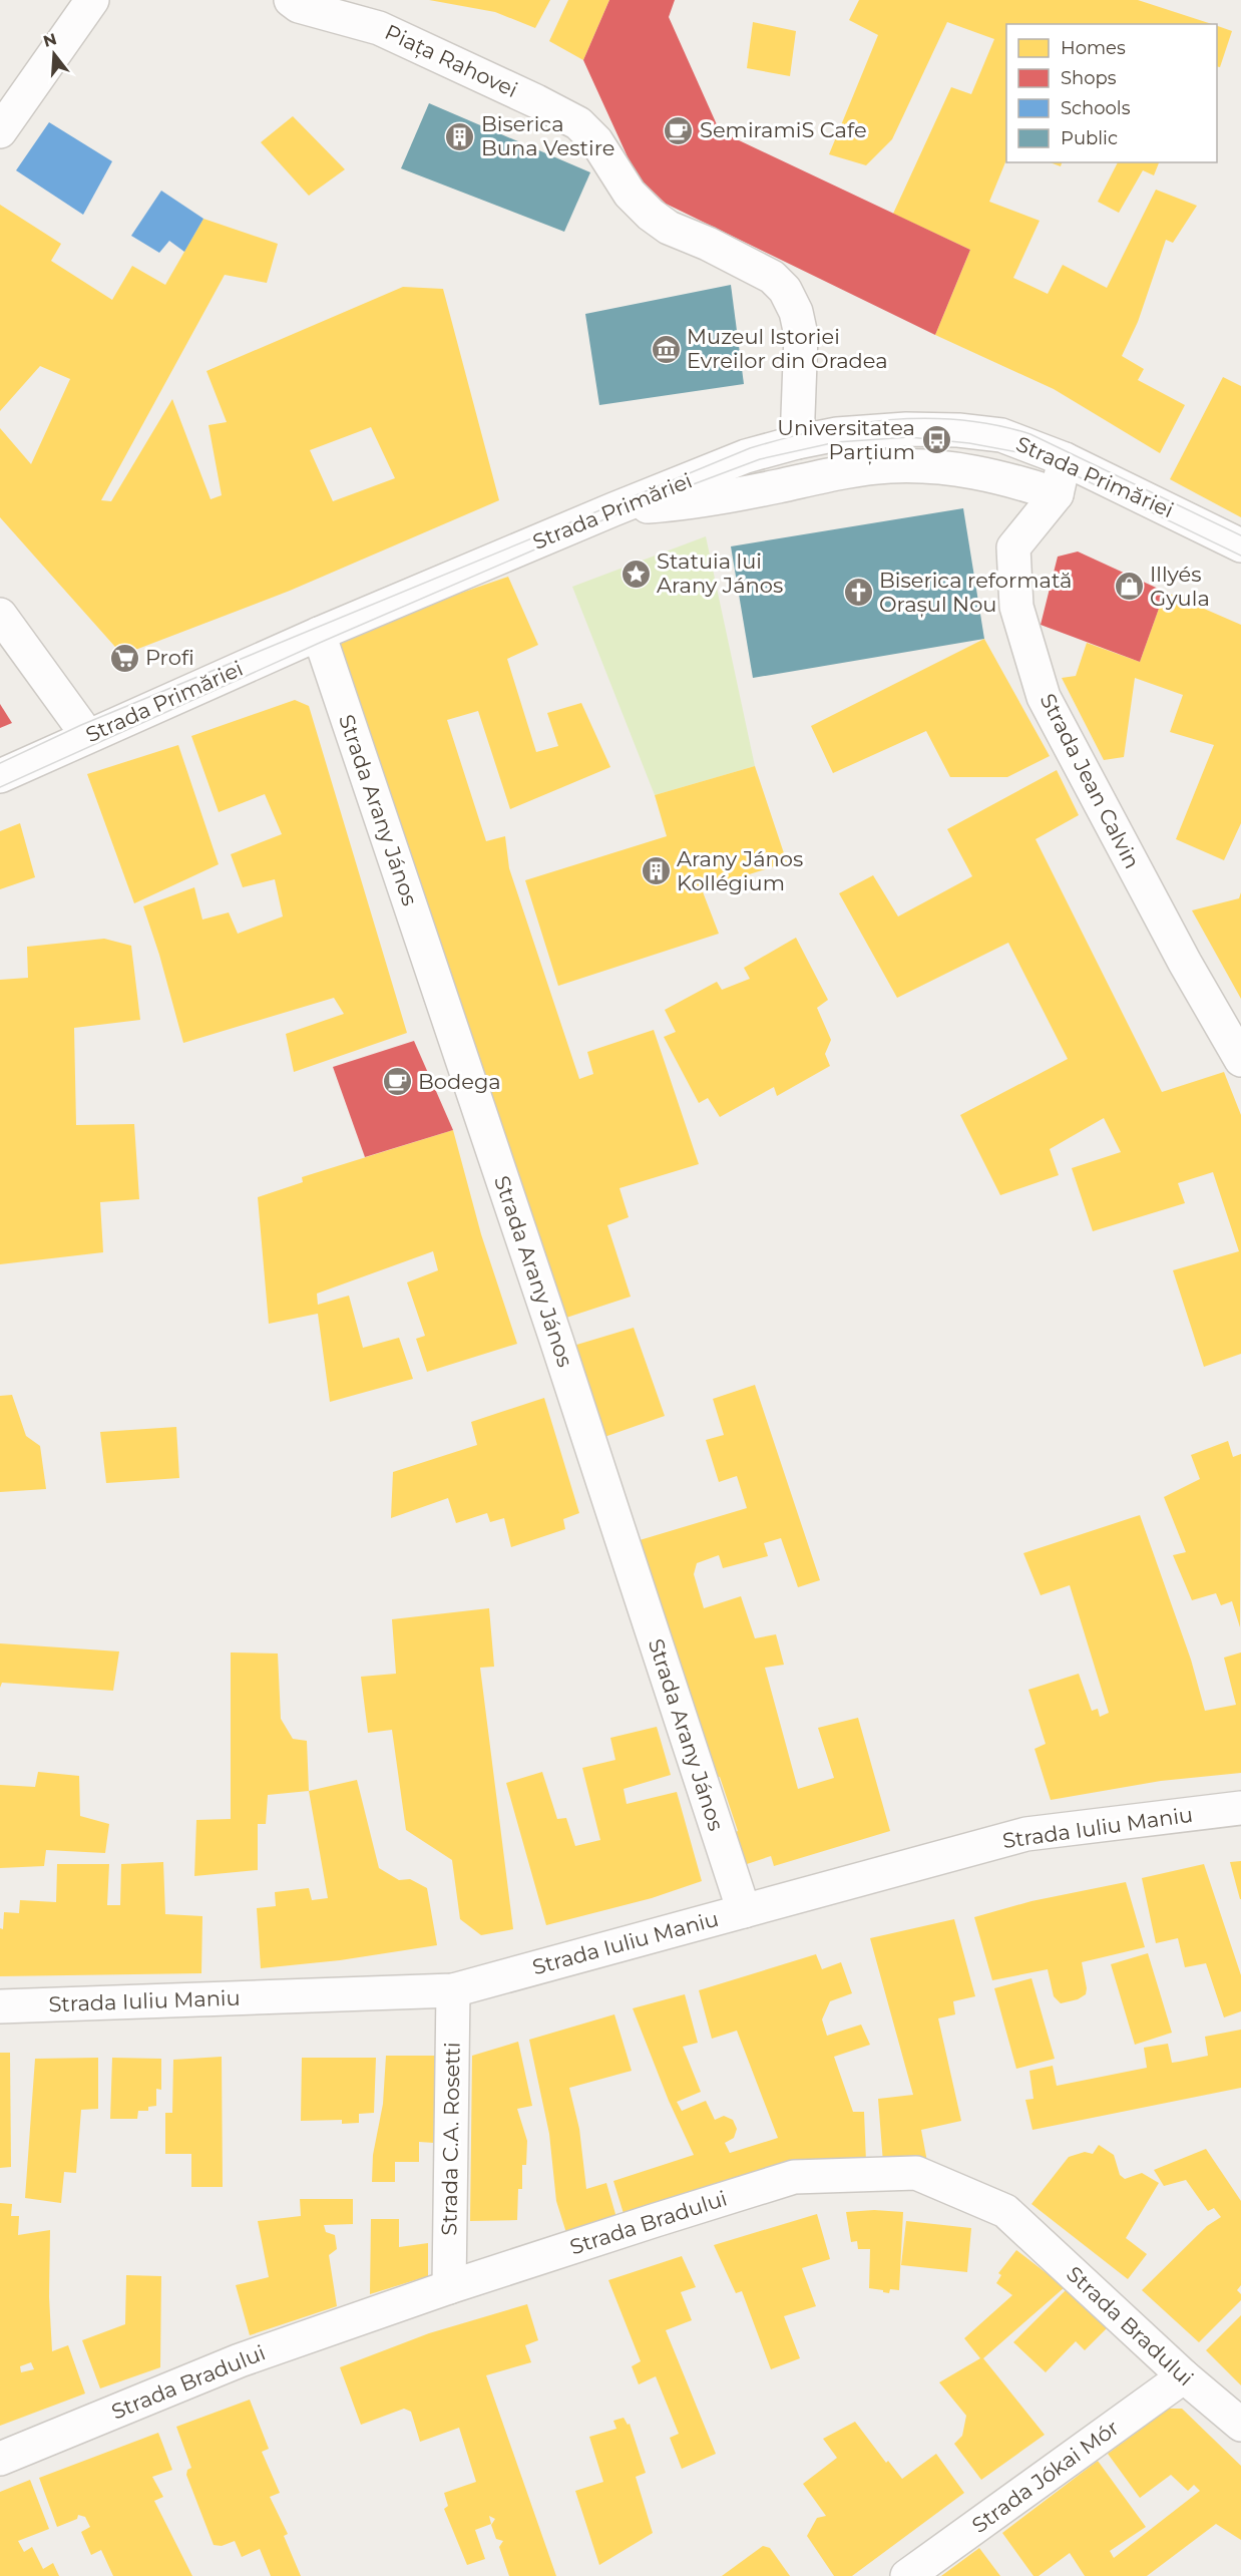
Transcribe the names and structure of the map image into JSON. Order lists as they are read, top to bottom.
{
  "streets": {
    "street": [
      "Piața Rahovei",
      "Strada Primăriei",
      "Strada Jean Calvin",
      "Strada Arany János",
      "Strada Iuliu Maniu",
      "Strada C.A. Rosetti",
      "Strada Bradului",
      "Strada Jókai Mór"
    ]
  },
  "crossings": [
    ["Piața Rahovei", "Strada Primăriei"],
    ["Strada Primăriei", "Strada Jean Calvin"],
    ["Strada Primăriei", "Strada Arany János"],
    ["Strada Arany János", "Strada Iuliu Maniu"],
    ["Strada Iuliu Maniu", "Strada C.A. Rosetti"],
    ["Strada C.A. Rosetti", "Strada Bradului"],
    ["Strada Bradului", "Strada Jókai Mór"]
  ],
  "places": {
    "cafe": ["SemiramiS Cafe", "Bodega"],
    "building": ["Biserica Buna Vestire", "Arany János Kollégium"],
    "museum": ["Muzeul Istoriei Evreilor din Oradea"],
    "bus stop": ["Universitatea Parțium"],
    "place": ["Statuia lui Arany János"],
    "shop": ["Illyés Gyula"],
    "church": ["Biserica reformată Orașul Nou"],
    "supermarket": ["Profi"]
  },
  "legend": [
    "Homes",
    "Shops",
    "Schools",
    "Public"
  ],
  "north": "top"
}
